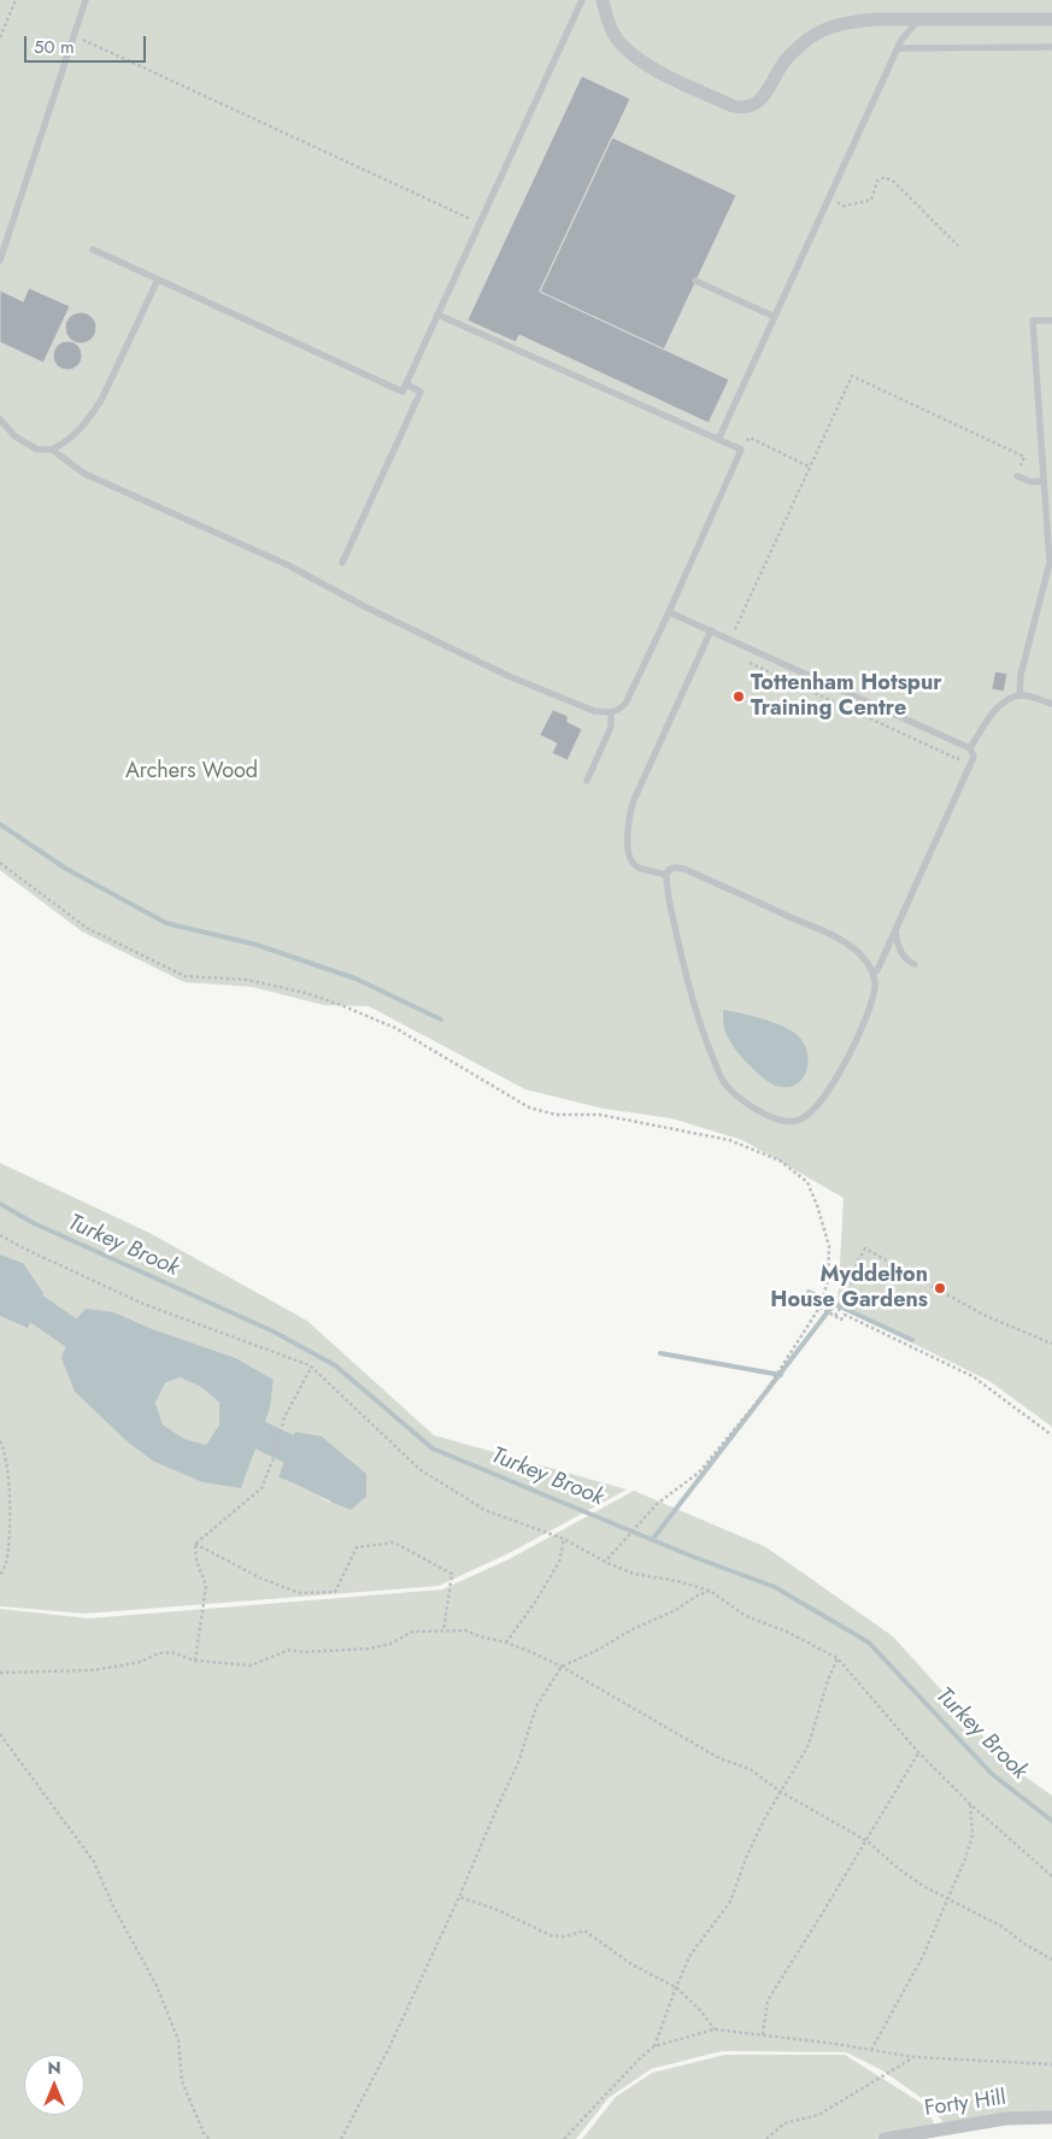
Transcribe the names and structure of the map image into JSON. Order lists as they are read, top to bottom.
{
  "streets": {
    "street": ["Forty Hill"]
  },
  "water": ["Turkey Brook"],
  "parks": ["Archers Wood"],
  "places": ["Tottenham Hotspur Training Centre", "Myddelton House Gardens"],
  "scale_bar": "50 m",
  "north": "top"
}
